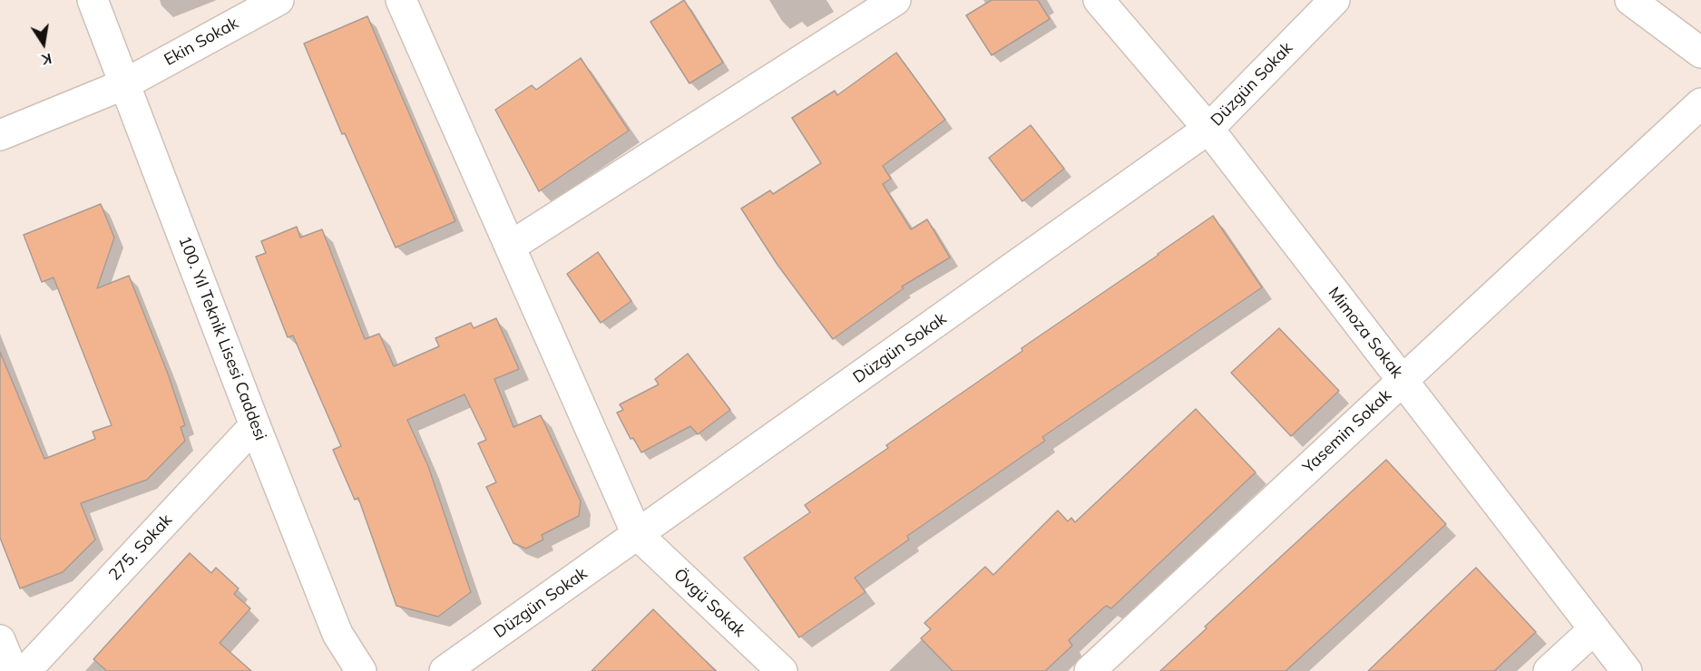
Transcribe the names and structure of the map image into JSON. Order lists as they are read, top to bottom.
{
  "streets": {
    "street": [
      "Ekin Sokak",
      "Düzgün Sokak",
      "Mimoza Sokak",
      "100. Yıl Teknik Lisesi Caddesi",
      "Yasemin Sokak",
      "275. Sokak",
      "Övgü Sokak"
    ]
  },
  "crossings": [
    ["Ekin Sokak", "100. Yıl Teknik Lisesi Caddesi"],
    ["Düzgün Sokak", "Mimoza Sokak"],
    ["Düzgün Sokak", "Övgü Sokak"],
    ["Mimoza Sokak", "Yasemin Sokak"],
    ["100. Yıl Teknik Lisesi Caddesi", "275. Sokak"]
  ],
  "north": "bottom"
}
